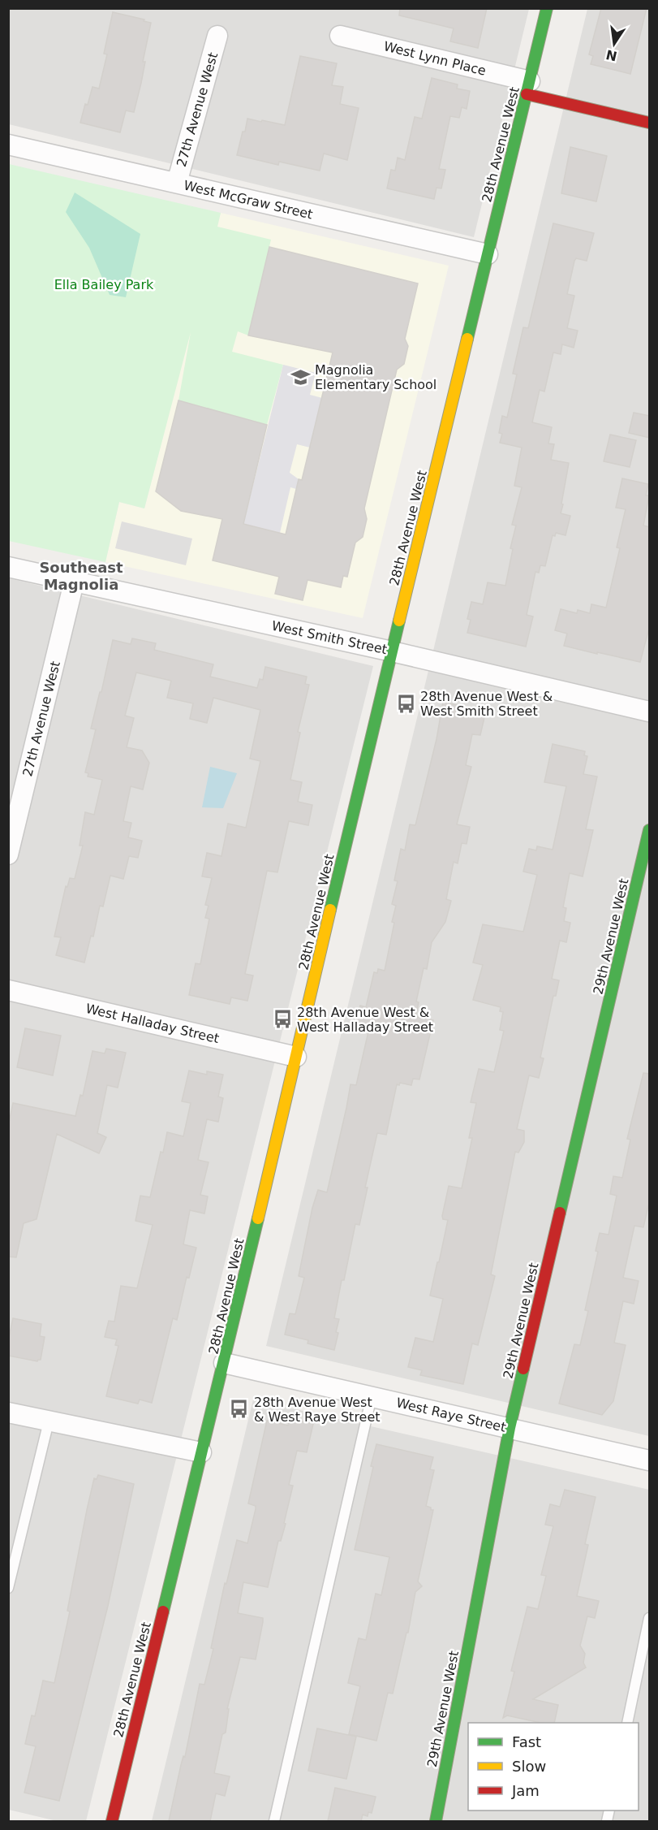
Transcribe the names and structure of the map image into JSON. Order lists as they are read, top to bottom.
{
  "streets": {
    "street": [
      "West Lynn Place",
      "27th Avenue West",
      "28th Avenue West",
      "West McGraw Street",
      "West Smith Street",
      "29th Avenue West",
      "West Halladay Street",
      "West Raye Street"
    ]
  },
  "crossings": [
    ["West Lynn Place", "28th Avenue West"],
    ["27th Avenue West", "West McGraw Street"],
    ["27th Avenue West", "West Smith Street"],
    ["28th Avenue West", "West McGraw Street"],
    ["28th Avenue West", "West Smith Street"],
    ["28th Avenue West", "West Halladay Street"],
    ["28th Avenue West", "West Raye Street"],
    ["29th Avenue West", "West Raye Street"]
  ],
  "districts": ["Southeast Magnolia"],
  "parks": ["Ella Bailey Park"],
  "places": {
    "school or university": ["Magnolia Elementary School"],
    "bus stop": ["28th Avenue West & West Smith Street", "28th Avenue West & West Halladay Street", "28th Avenue West & West Raye Street"]
  },
  "legend": ["Fast", "Slow", "Jam"],
  "north": "bottom"
}
